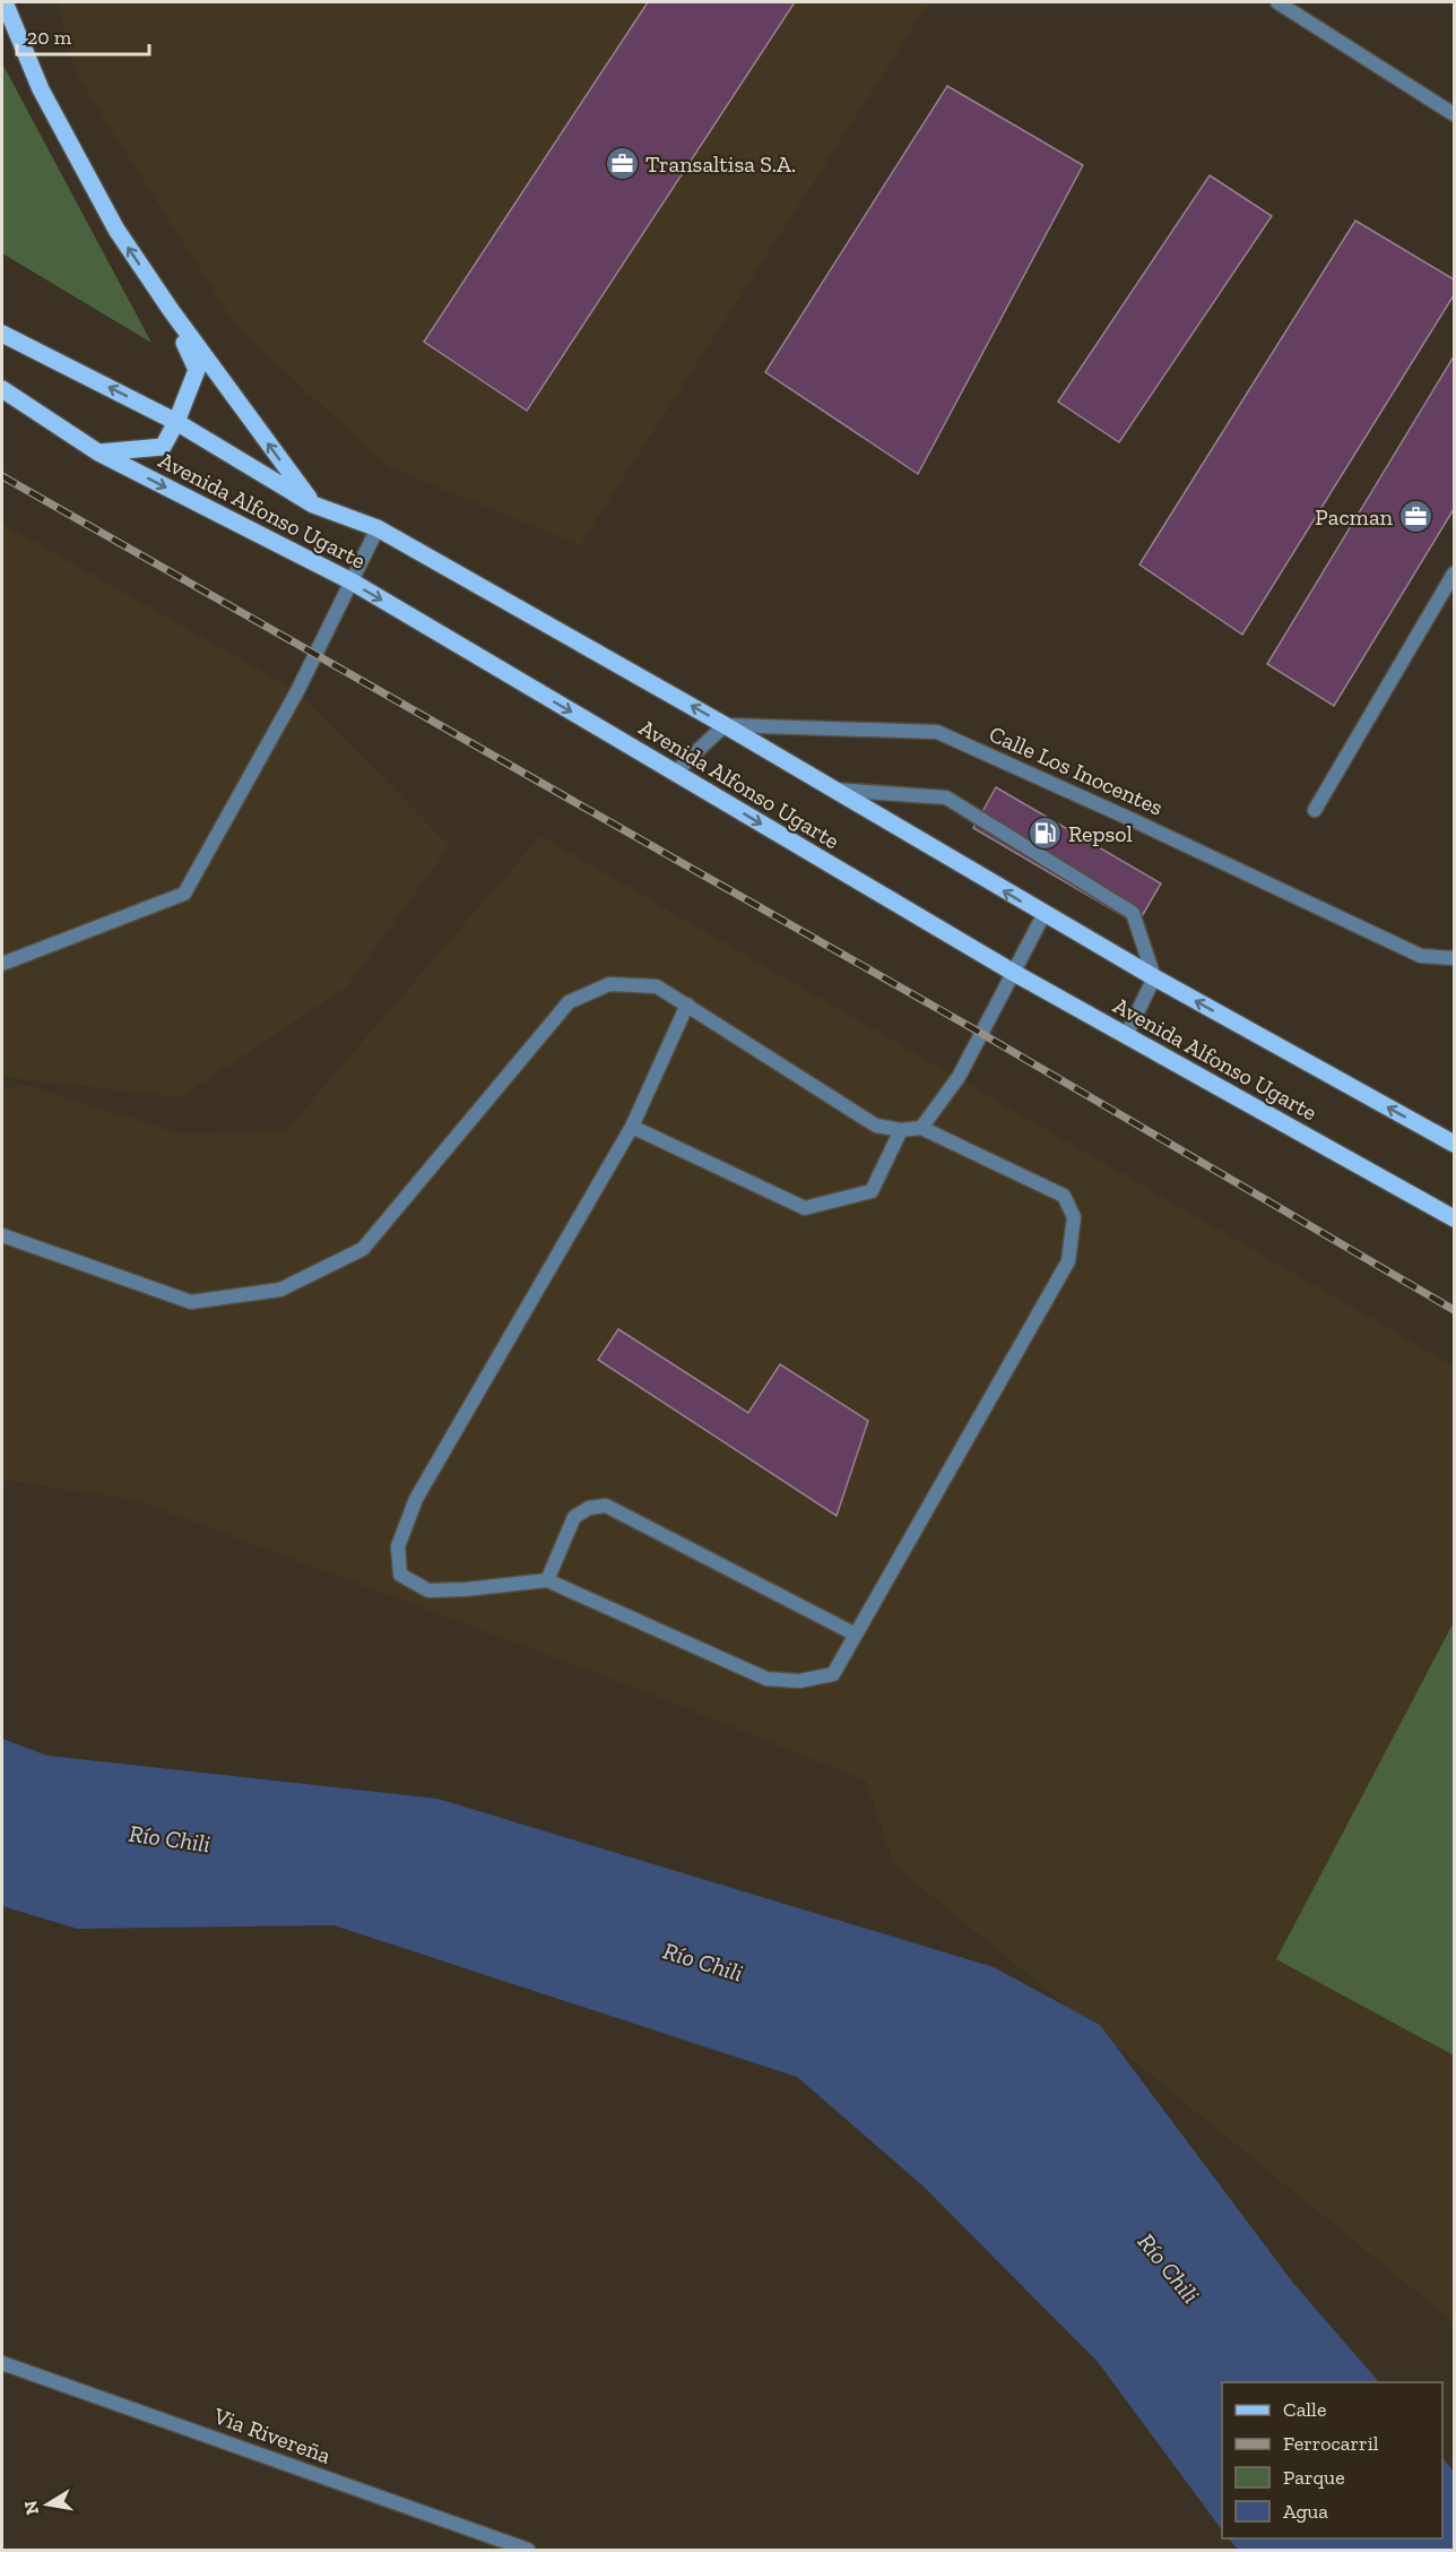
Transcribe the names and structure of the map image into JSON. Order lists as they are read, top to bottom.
{
  "streets": {
    "main road": ["Avenida Alfonso Ugarte"],
    "street": ["Calle Los Inocentes", "Via Rivereña"]
  },
  "crossings": [
    ["Avenida Alfonso Ugarte", "Calle Los Inocentes"]
  ],
  "water": ["Río Chili"],
  "places": {
    "office": ["Transaltisa S.A.", "Pacman"],
    "fuel station": ["Repsol"]
  },
  "legend": [
    "Calle",
    "Ferrocarril",
    "Parque",
    "Agua"
  ],
  "scale_bar": "20 m",
  "north": "left"
}
